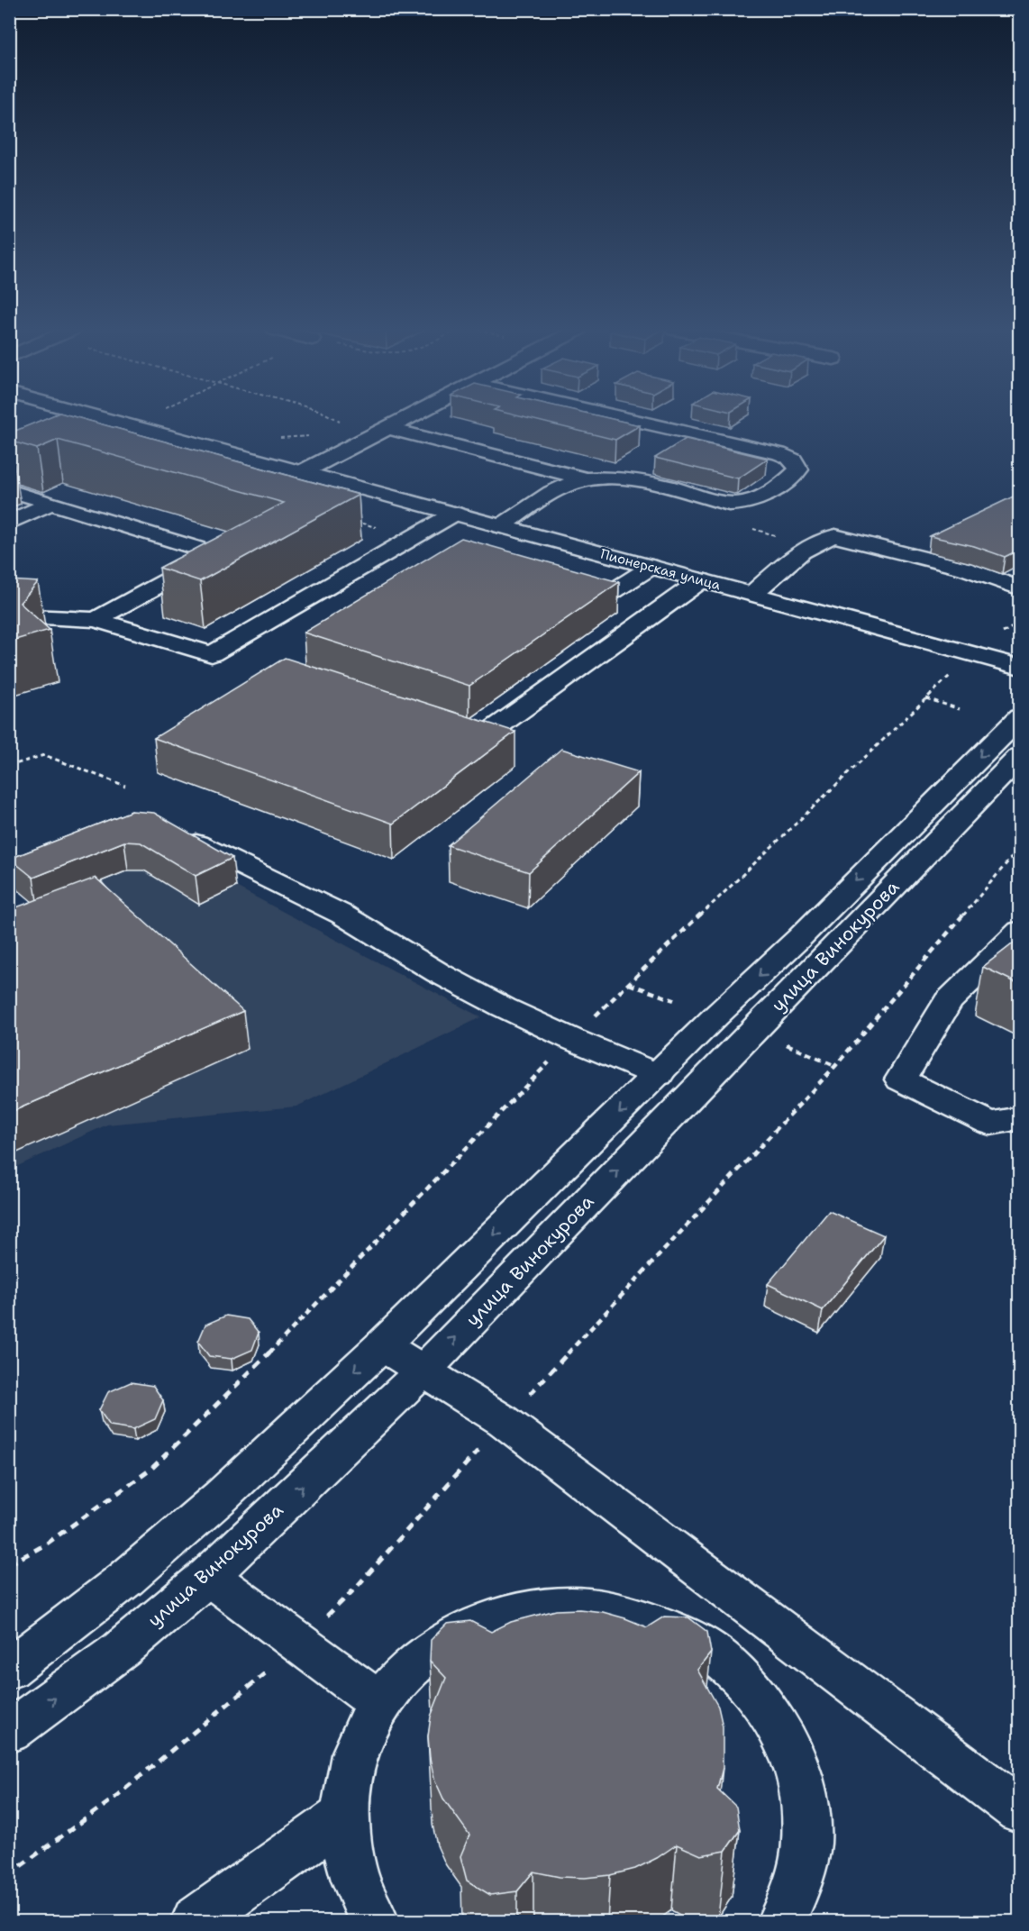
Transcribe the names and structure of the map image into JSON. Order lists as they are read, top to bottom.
{
  "streets": {
    "main road": ["Пионерская улица", "улица Винокурова"]
  }
}
